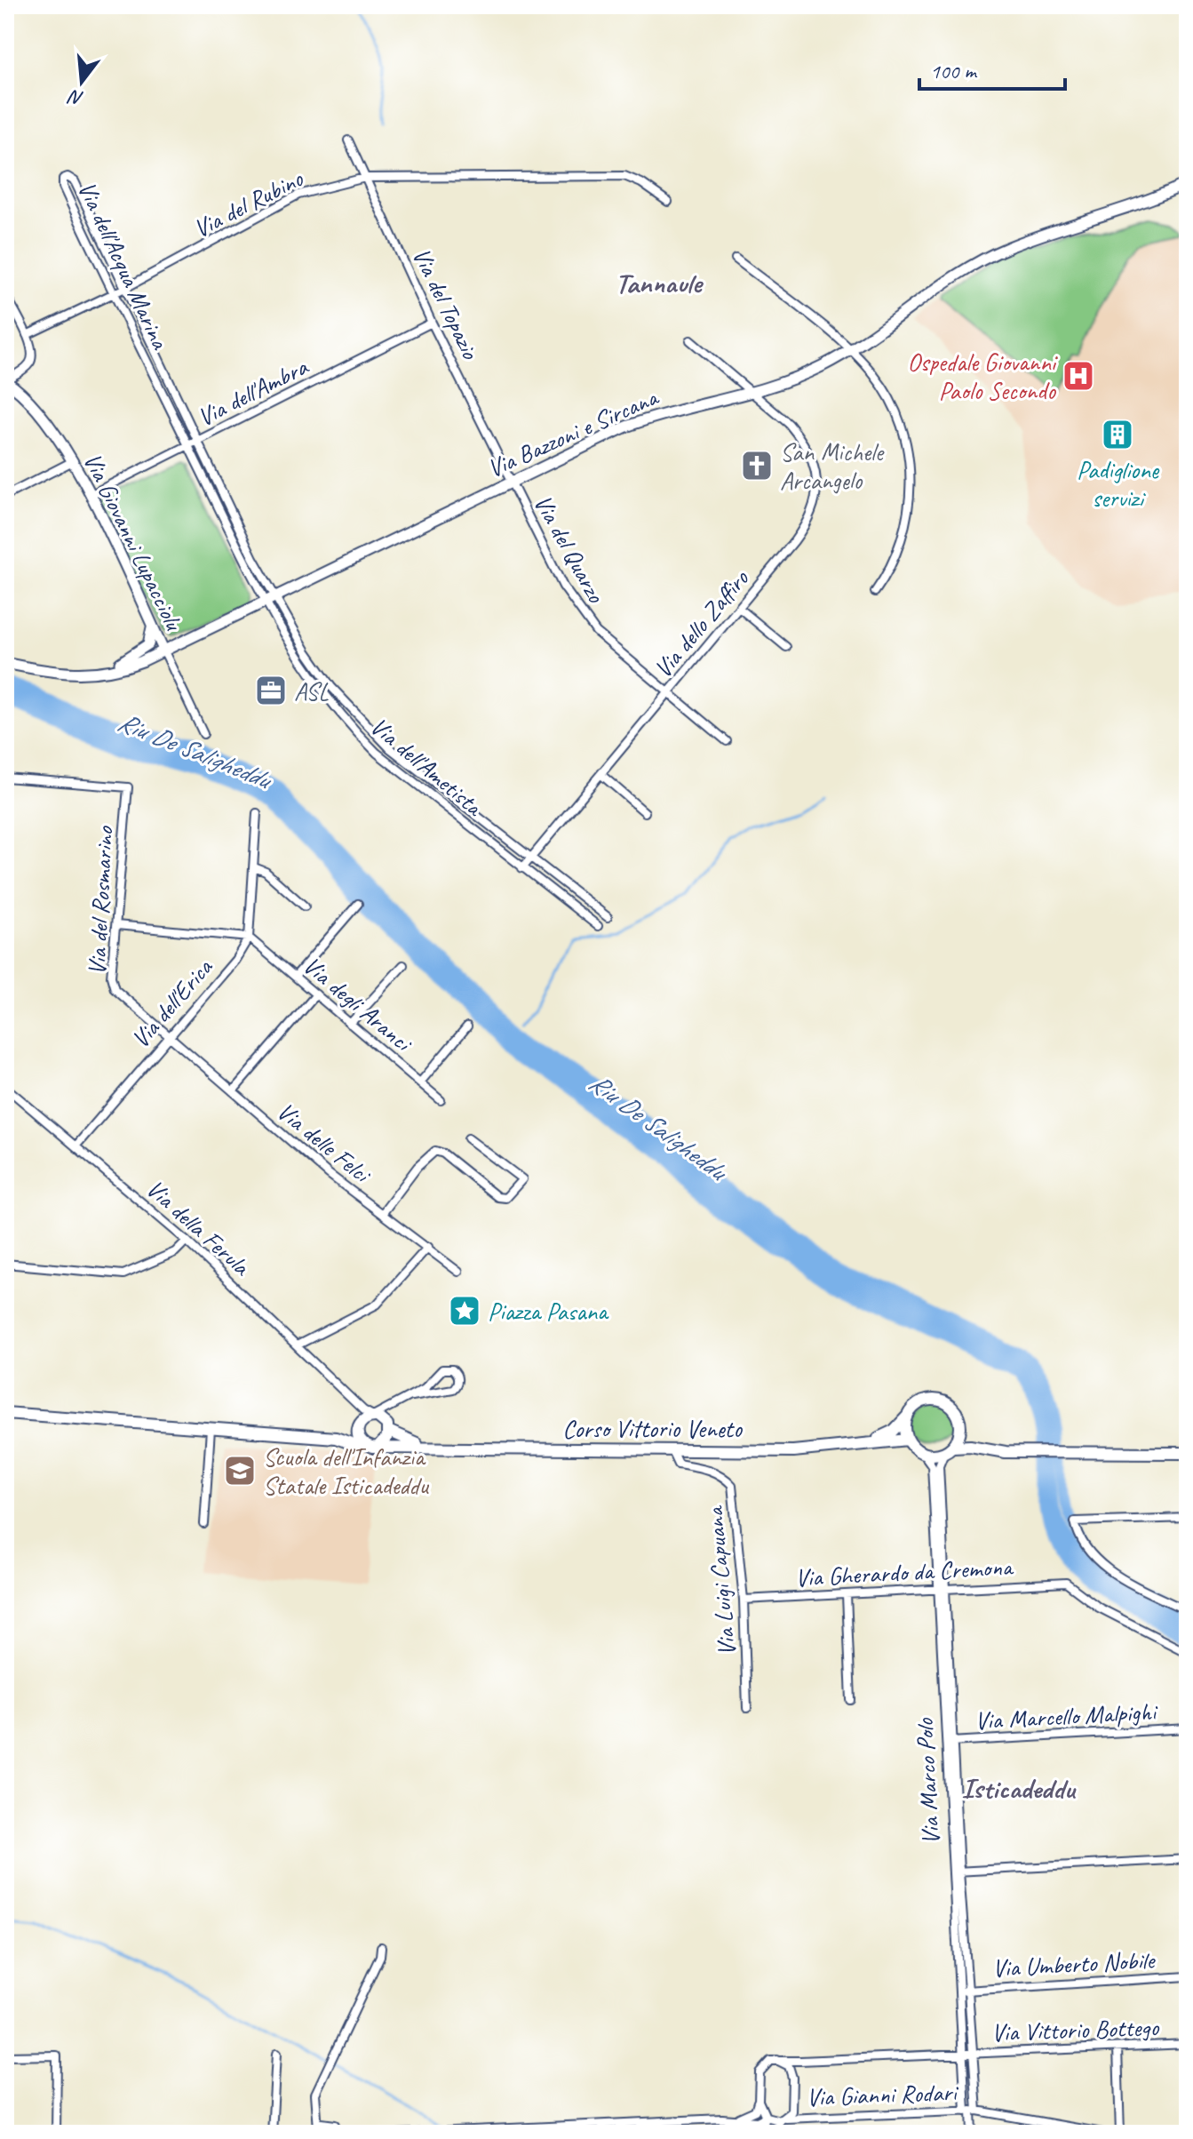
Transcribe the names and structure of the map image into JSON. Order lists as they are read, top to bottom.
{
  "streets": {
    "main road": ["Corso Vittorio Veneto"],
    "street": [
      "Via del Rubino",
      "Via dell'Acqua Marina",
      "Via del Topazio",
      "Via dell'Ambra",
      "Via Bazzoni e Sircana",
      "Via Giovanni Lupacciolu",
      "Via del Quarzo",
      "Via dello Zaffiro",
      "Via dell'Ametista",
      "Via del Rosmarino",
      "Via dell'Erica",
      "Via degli Aranci",
      "Via delle Felci",
      "Via della Ferula",
      "Via Gherardo da Cremona",
      "Via Luigi Capuana",
      "Via Marcello Malpighi",
      "Via Marco Polo",
      "Via Umberto Nobile",
      "Via Vittorio Bottego",
      "Via Gianni Rodari"
    ]
  },
  "crossings": [
    ["Via del Rubino", "Via dell'Acqua Marina"],
    ["Via del Rubino", "Via del Topazio"],
    ["Via dell'Acqua Marina", "Via dell'Ambra"],
    ["Via dell'Acqua Marina", "Via Bazzoni e Sircana"],
    ["Via dell'Acqua Marina", "Via dell'Ametista"],
    ["Via del Topazio", "Via dell'Ambra"],
    ["Via del Topazio", "Via Bazzoni e Sircana"],
    ["Via del Topazio", "Via del Quarzo"],
    ["Via dell'Ambra", "Via Giovanni Lupacciolu"],
    ["Via Bazzoni e Sircana", "Via Giovanni Lupacciolu"],
    ["Via Bazzoni e Sircana", "Via del Quarzo"],
    ["Via Bazzoni e Sircana", "Via dello Zaffiro"],
    ["Via Bazzoni e Sircana", "Via dell'Ametista"],
    ["Via del Quarzo", "Via dello Zaffiro"],
    ["Via dello Zaffiro", "Via dell'Ametista"],
    ["Via del Rosmarino", "Via dell'Erica"],
    ["Via del Rosmarino", "Via delle Felci"],
    ["Via dell'Erica", "Via degli Aranci"],
    ["Via dell'Erica", "Via delle Felci"],
    ["Via dell'Erica", "Via della Ferula"],
    ["Via della Ferula", "Corso Vittorio Veneto"],
    ["Corso Vittorio Veneto", "Via Luigi Capuana"],
    ["Corso Vittorio Veneto", "Via Marco Polo"],
    ["Via Gherardo da Cremona", "Via Luigi Capuana"],
    ["Via Gherardo da Cremona", "Via Marco Polo"],
    ["Via Marcello Malpighi", "Via Marco Polo"],
    ["Via Marco Polo", "Via Umberto Nobile"],
    ["Via Marco Polo", "Via Vittorio Bottego"],
    ["Via Marco Polo", "Via Gianni Rodari"]
  ],
  "districts": ["Tannaule", "Isticadeddu"],
  "water": ["Riu De Saligheddu"],
  "places": {
    "hospital": ["Ospedale Giovanni Paolo Secondo"],
    "building": ["Padiglione servizi"],
    "church": ["San Michele Arcangelo"],
    "office": ["ASL"],
    "place": ["Piazza Pasana"],
    "school or university": ["Scuola dell'Infanzia Statale Isticadeddu"]
  },
  "scale_bar": "100 m",
  "north": "bottom"
}
